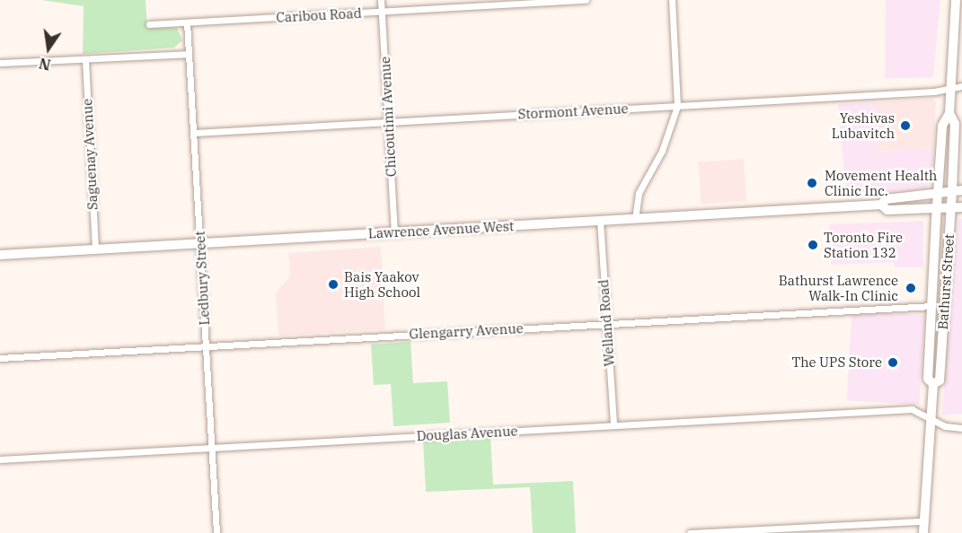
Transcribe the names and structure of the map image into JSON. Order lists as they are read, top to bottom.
{
  "streets": {
    "main road": ["Lawrence Avenue West", "Bathurst Street"],
    "street": [
      "Caribou Road",
      "Stormont Avenue",
      "Chicoutimi Avenue",
      "Saguenay Avenue",
      "Ledbury Street",
      "Welland Road",
      "Glengarry Avenue",
      "Douglas Avenue"
    ]
  },
  "crossings": [
    ["Caribou Road", "Chicoutimi Avenue"],
    ["Caribou Road", "Ledbury Street"],
    ["Stormont Avenue", "Chicoutimi Avenue"],
    ["Stormont Avenue", "Ledbury Street"],
    ["Stormont Avenue", "Bathurst Street"],
    ["Chicoutimi Avenue", "Lawrence Avenue West"],
    ["Saguenay Avenue", "Lawrence Avenue West"],
    ["Lawrence Avenue West", "Ledbury Street"],
    ["Lawrence Avenue West", "Bathurst Street"],
    ["Lawrence Avenue West", "Welland Road"],
    ["Ledbury Street", "Glengarry Avenue"],
    ["Ledbury Street", "Douglas Avenue"],
    ["Bathurst Street", "Glengarry Avenue"],
    ["Bathurst Street", "Douglas Avenue"],
    ["Welland Road", "Glengarry Avenue"],
    ["Welland Road", "Douglas Avenue"]
  ],
  "places": [
    "Yeshivas Lubavitch",
    "Movement Health Clinic Inc.",
    "Toronto Fire Station 132",
    "Bais Yaakov High School",
    "Bathurst Lawrence Walk-In Clinic",
    "The UPS Store"
  ],
  "north": "bottom"
}
